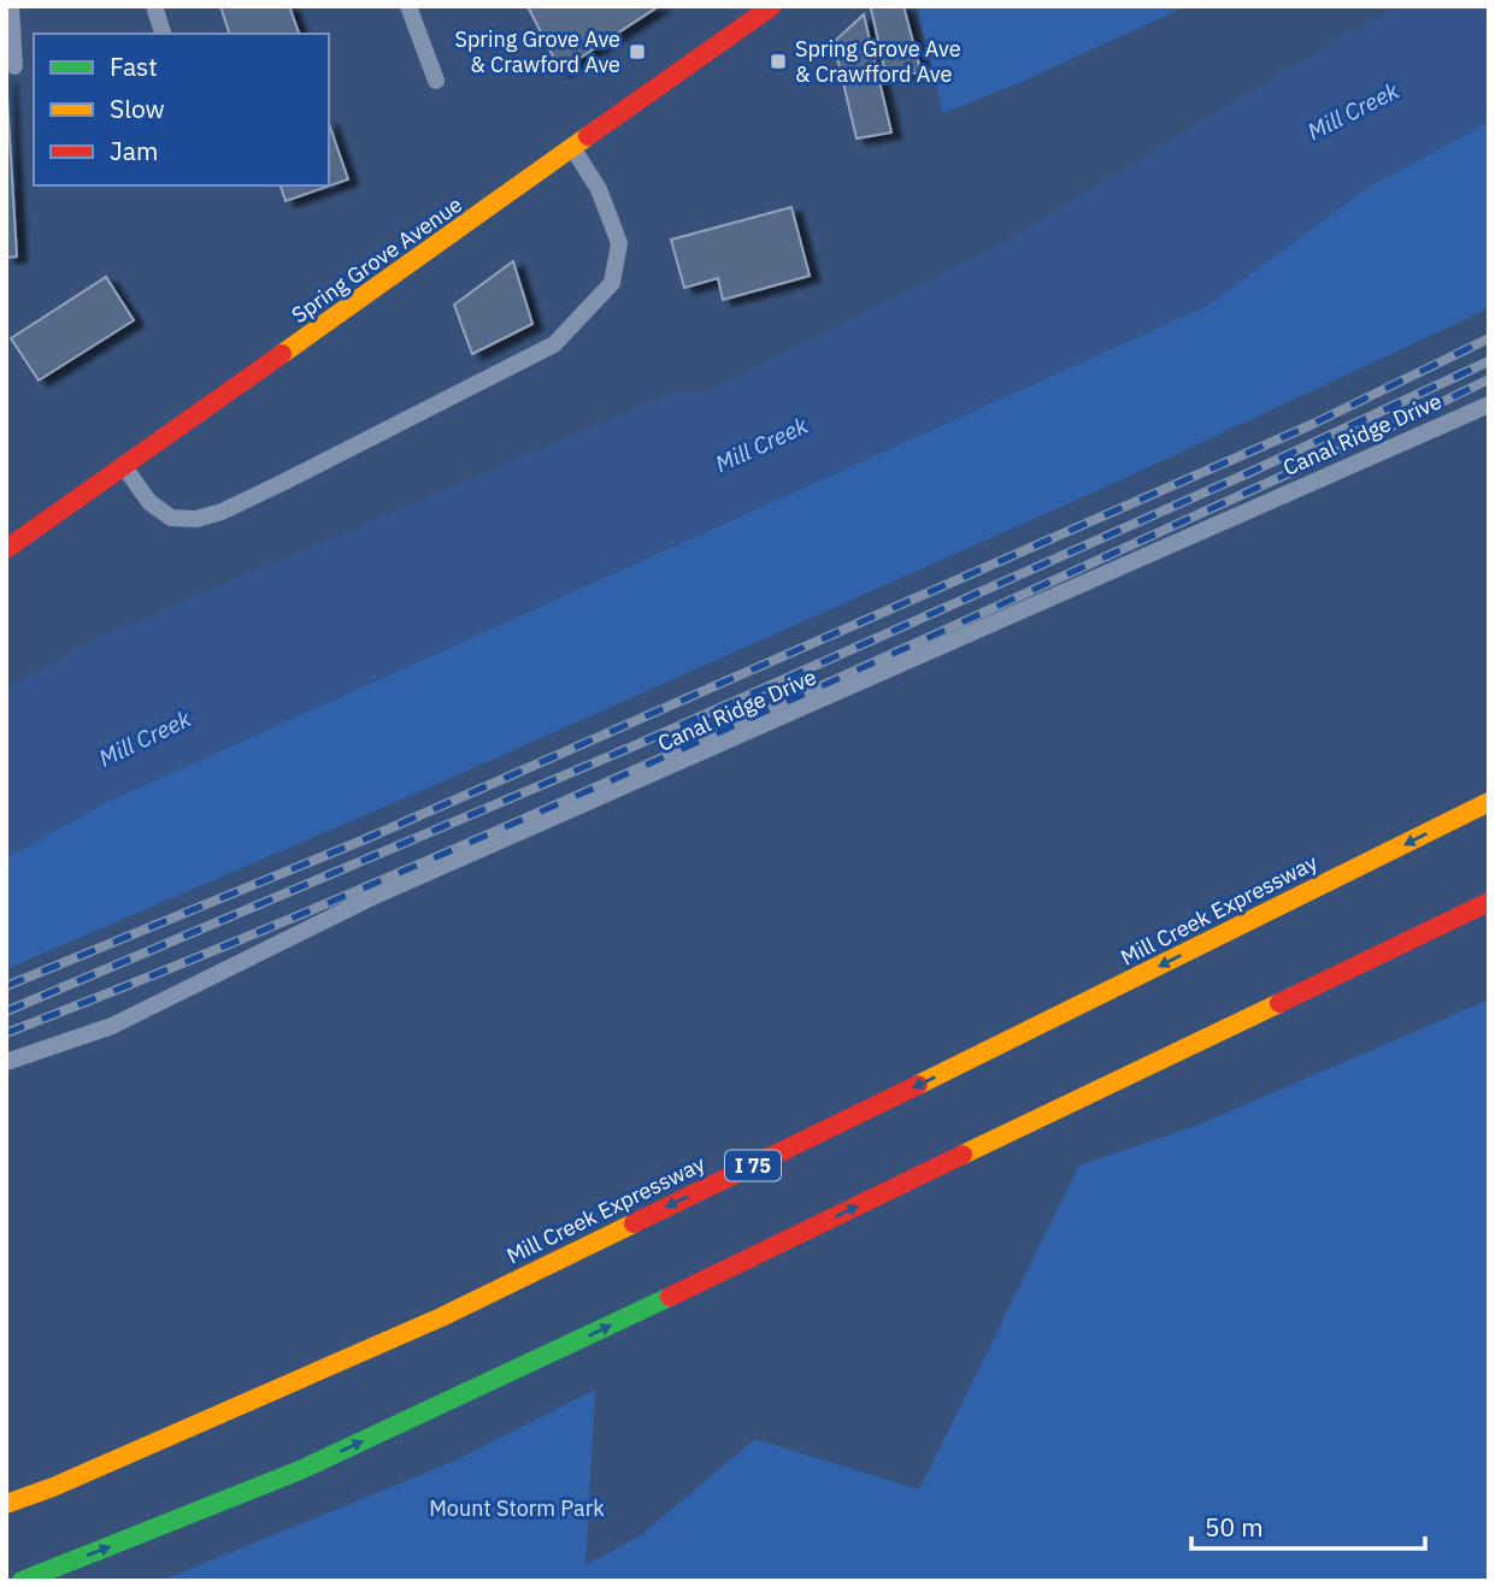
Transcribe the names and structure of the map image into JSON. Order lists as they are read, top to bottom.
{
  "streets": {
    "main road": ["Spring Grove Avenue", "Mill Creek Expressway", "I 75"],
    "lane": ["Canal Ridge Drive"]
  },
  "water": ["Mill Creek"],
  "parks": ["Mount Storm Park"],
  "places": {
    "transit": ["Spring Grove Ave & Crawford Ave", "Spring Grove Ave & Crawfford Ave"]
  },
  "legend": ["Fast", "Slow", "Jam"],
  "scale_bar": "50 m"
}
